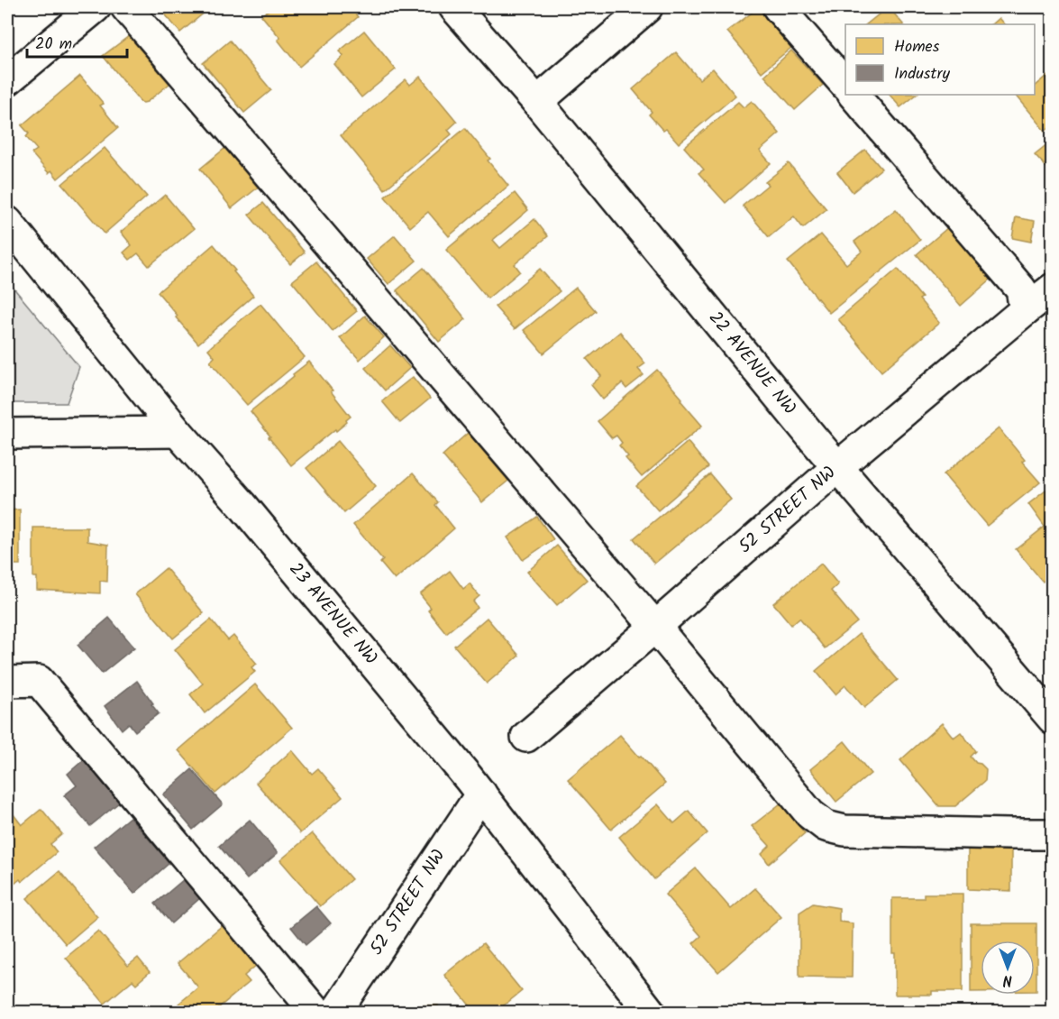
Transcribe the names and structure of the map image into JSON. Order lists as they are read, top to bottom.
{
  "streets": {
    "street": ["22 AVENUE NW", "52 STREET NW", "23 AVENUE NW"]
  },
  "crossings": [
    ["22 AVENUE NW", "52 STREET NW"],
    ["52 STREET NW", "23 AVENUE NW"]
  ],
  "legend": ["Homes", "Industry"],
  "scale_bar": "20 m",
  "north": "bottom"
}
